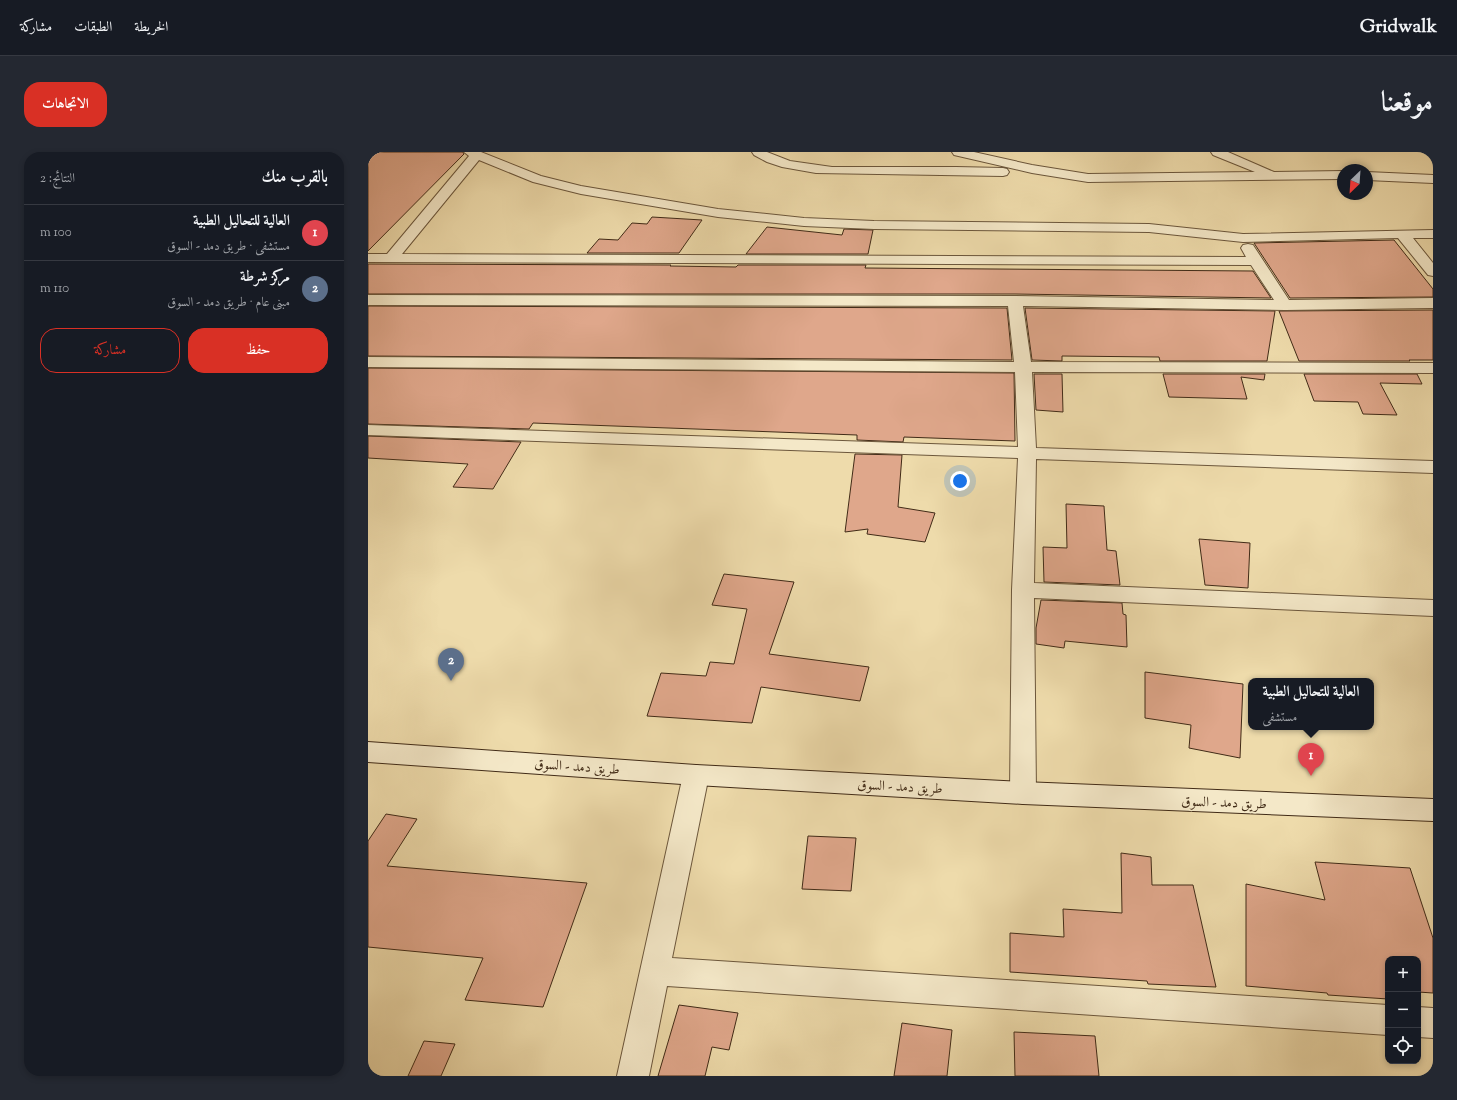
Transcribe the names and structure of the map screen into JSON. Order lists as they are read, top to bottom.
{
  "streets": {
    "street": ["طريق دمد - السوق"]
  },
  "north": "bottom left",
  "page": {
    "header": "Gridwalk",
    "nav": ["الخريطة", "الطبقات", "مشاركة"],
    "title": "موقعنا",
    "buttons": [
      "الاتجاهات",
      ["حفظ", "مشاركة"]
    ],
    "heading": ["بالقرب منك", "النتائج: 2"],
    "list": [
      {
        "mark": "1",
        "name": "العالية للتحاليل الطبية",
        "note": "مستشفى · طريق دمد - السوق",
        "value": "100 m"
      },
      {
        "mark": "2",
        "name": "مركز شرطة",
        "note": "مبنى عام · طريق دمد - السوق",
        "value": "110 m"
      }
    ],
    "pins": ["2", "1"],
    "popup": ["العالية للتحاليل الطبية", "مستشفى"],
    "map_buttons": ["+", "−"]
  }
}
